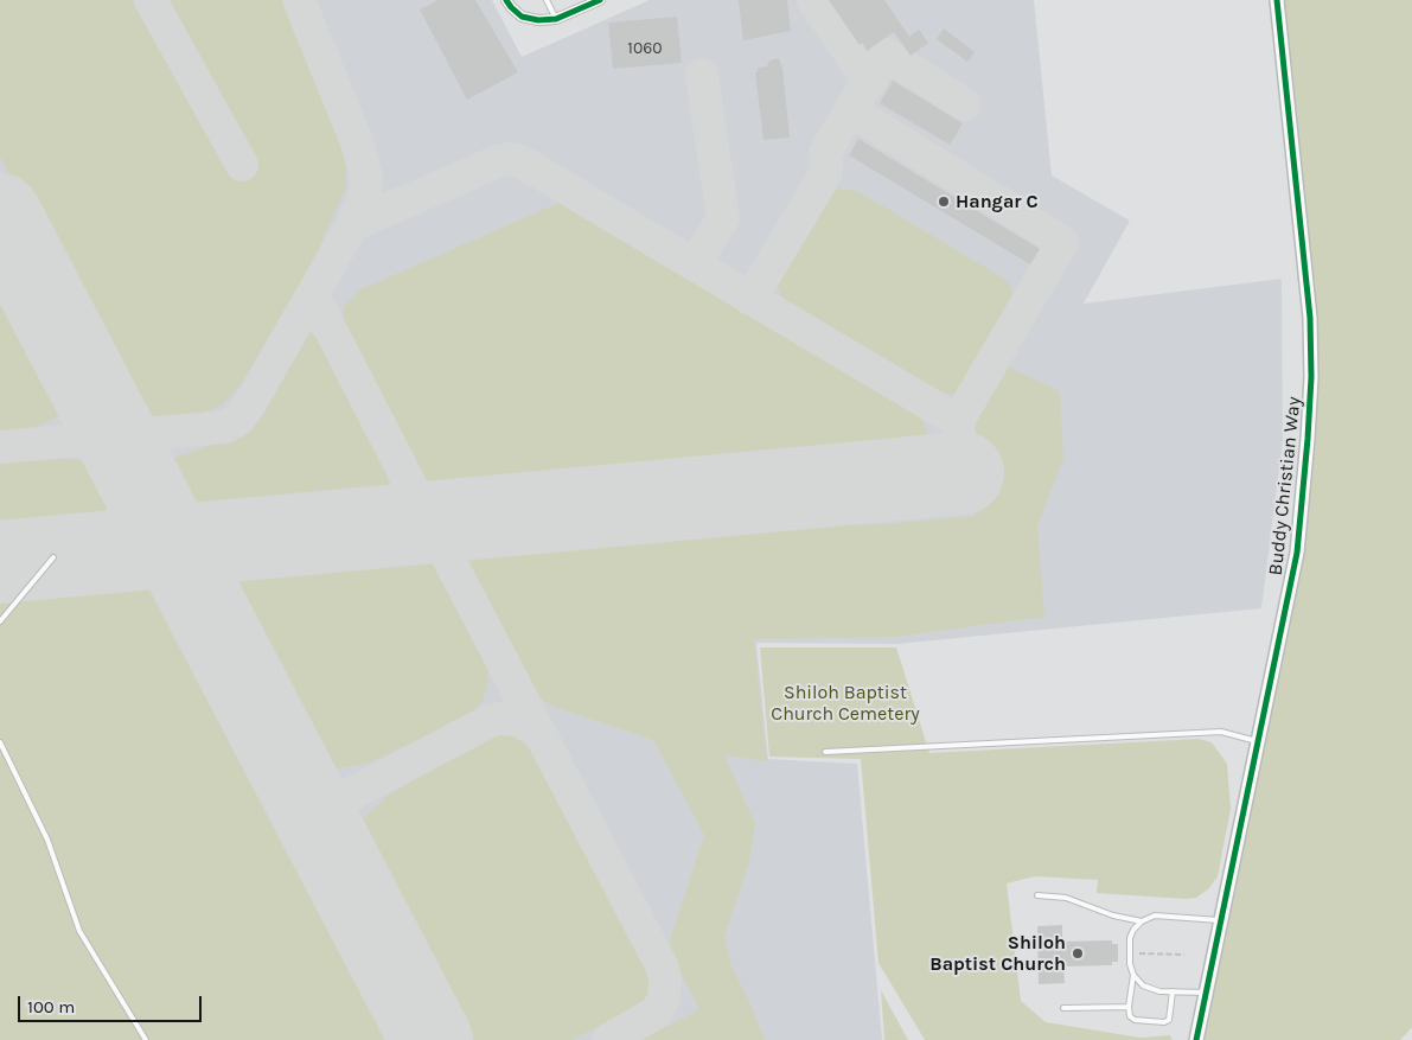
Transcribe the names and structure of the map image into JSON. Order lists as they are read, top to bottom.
{
  "streets": {
    "street": ["Buddy Christian Way"]
  },
  "parks": ["Shiloh Baptist Church Cemetery"],
  "places": ["Hangar C", "Shiloh Baptist Church"],
  "house_numbers": ["1060"],
  "scale_bar": "100 m"
}
